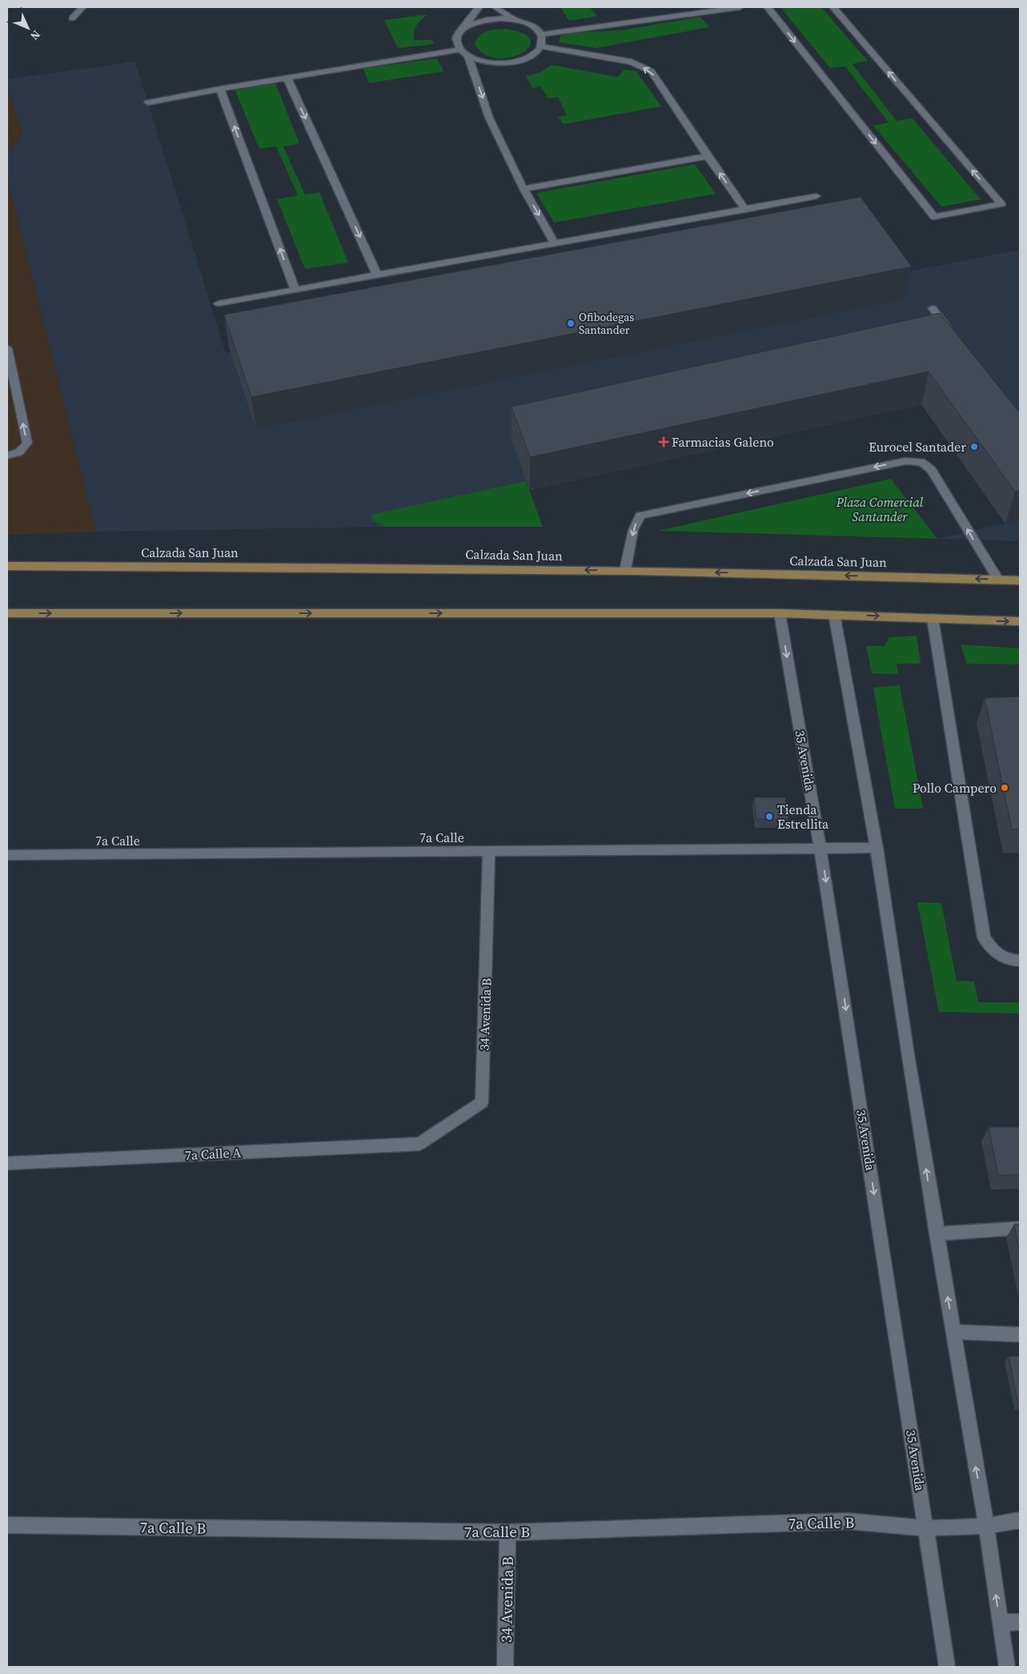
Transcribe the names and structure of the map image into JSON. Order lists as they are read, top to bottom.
{
  "streets": {
    "main road": ["Calzada San Juan"],
    "street": [
      "35 Avenida",
      "7a Calle",
      "34 Avenida B",
      "7a Calle A",
      "7a Calle B"
    ]
  },
  "crossings": [
    ["35 Avenida", "7a Calle"],
    ["35 Avenida", "7a Calle B"],
    ["7a Calle", "34 Avenida B"],
    ["34 Avenida B", "7a Calle A"],
    ["34 Avenida B", "7a Calle B"]
  ],
  "parks": ["Plaza Comercial Santander"],
  "places": {
    "other": [
      "Ofibodegas Santander",
      "Eurocel Santader",
      "Pollo Campero",
      "Tienda Estrellita"
    ],
    "health": ["Farmacias Galeno"]
  },
  "north": "bottom right"
}
